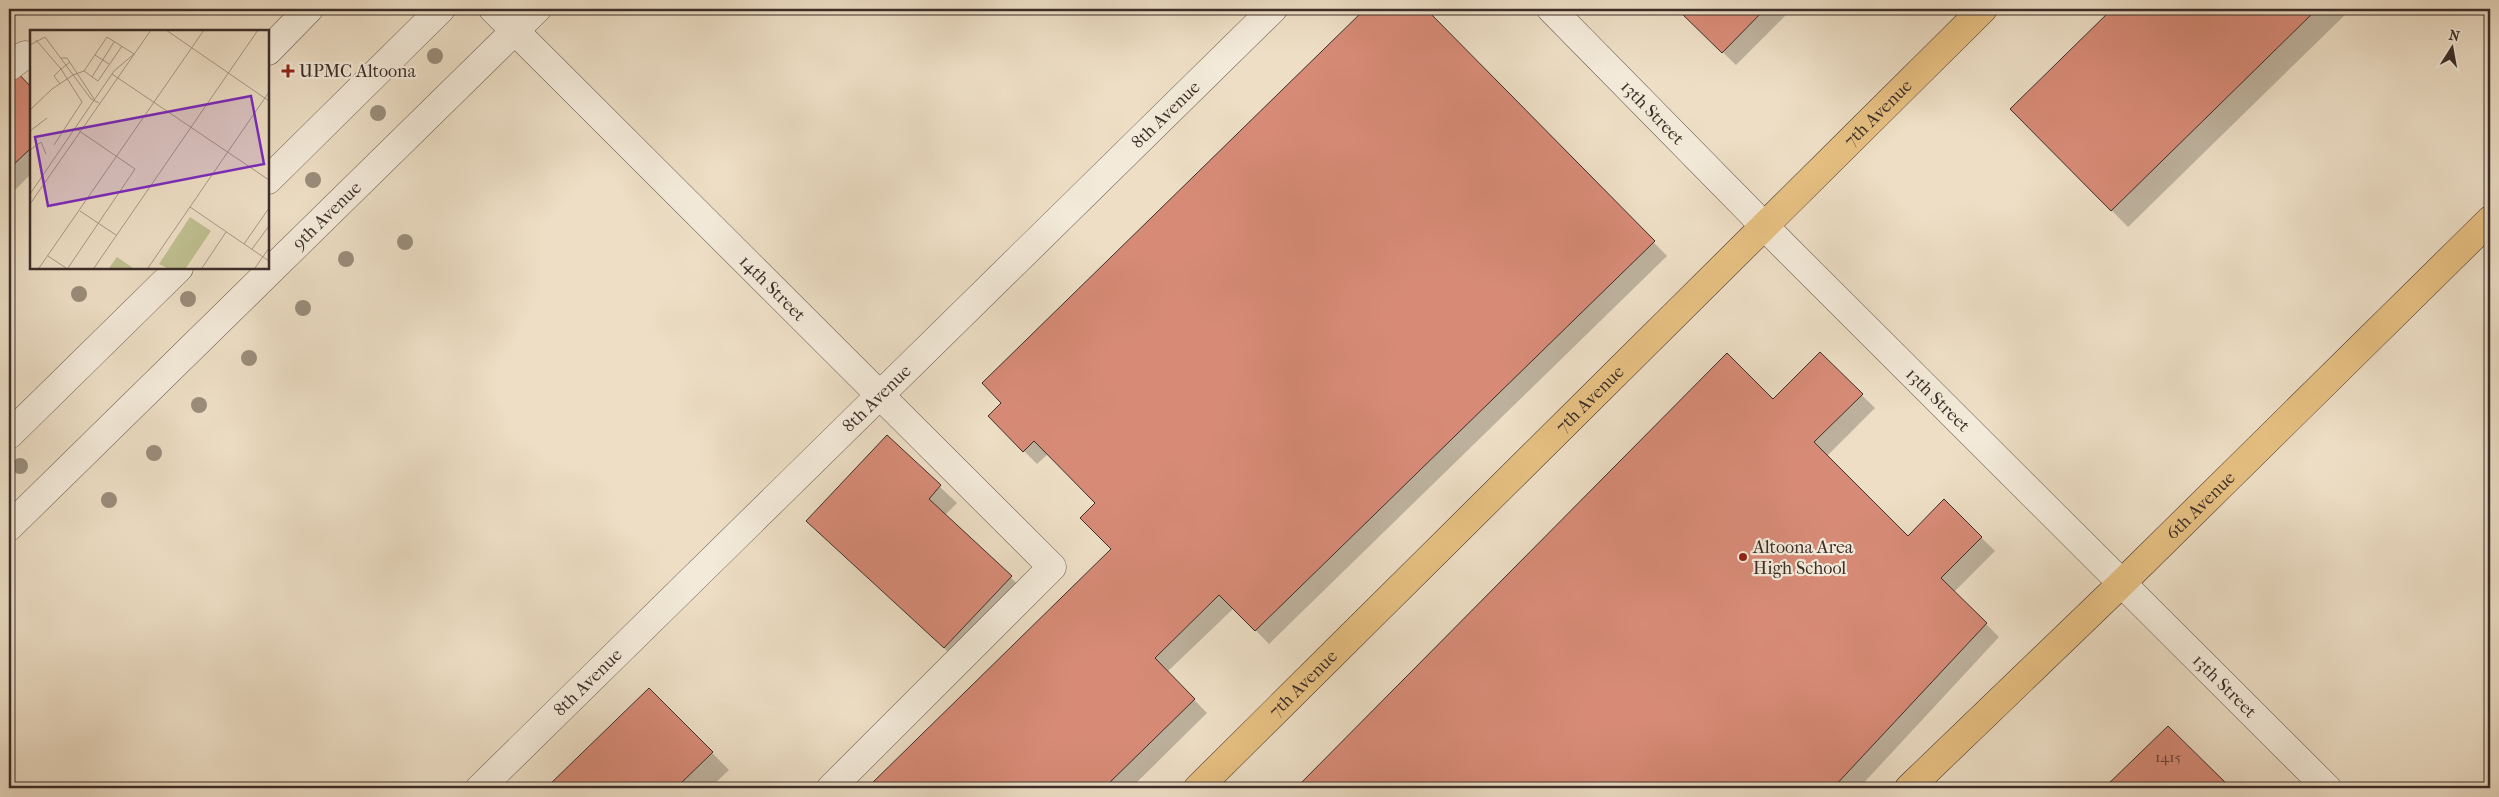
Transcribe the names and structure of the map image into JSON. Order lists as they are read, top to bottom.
{
  "streets": {
    "main road": ["7th Avenue", "6th Avenue"],
    "street": [
      "13th Street",
      "8th Avenue",
      "9th Avenue",
      "14th Street"
    ]
  },
  "crossings": [
    ["13th Street", "7th Avenue"],
    ["13th Street", "6th Avenue"],
    ["8th Avenue", "14th Street"],
    ["9th Avenue", "14th Street"]
  ],
  "places": {
    "health": ["UPMC Altoona"],
    "other": ["Altoona Area High School"]
  },
  "house_numbers": ["1415"],
  "north": "top"
}
